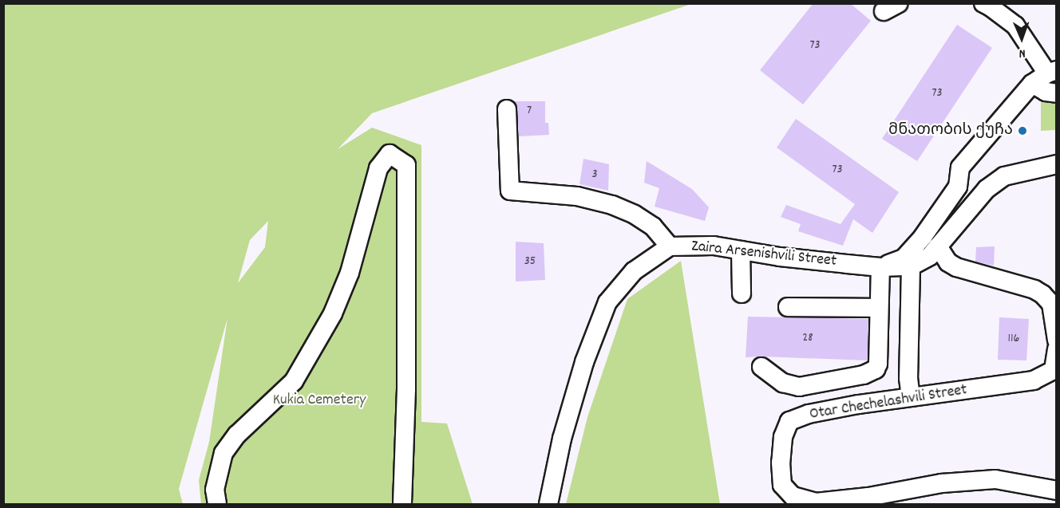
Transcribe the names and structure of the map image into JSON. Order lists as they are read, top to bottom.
{
  "streets": {
    "street": ["Zaira Arsenishvili Street", "Otar Chechelashvili Street"]
  },
  "parks": ["Kukia Cemetery"],
  "places": ["მნათობის ქუჩა"],
  "house_numbers": [
    "73",
    "73",
    "7",
    "73",
    "3",
    "35",
    "28",
    "116"
  ],
  "north": "bottom"
}
